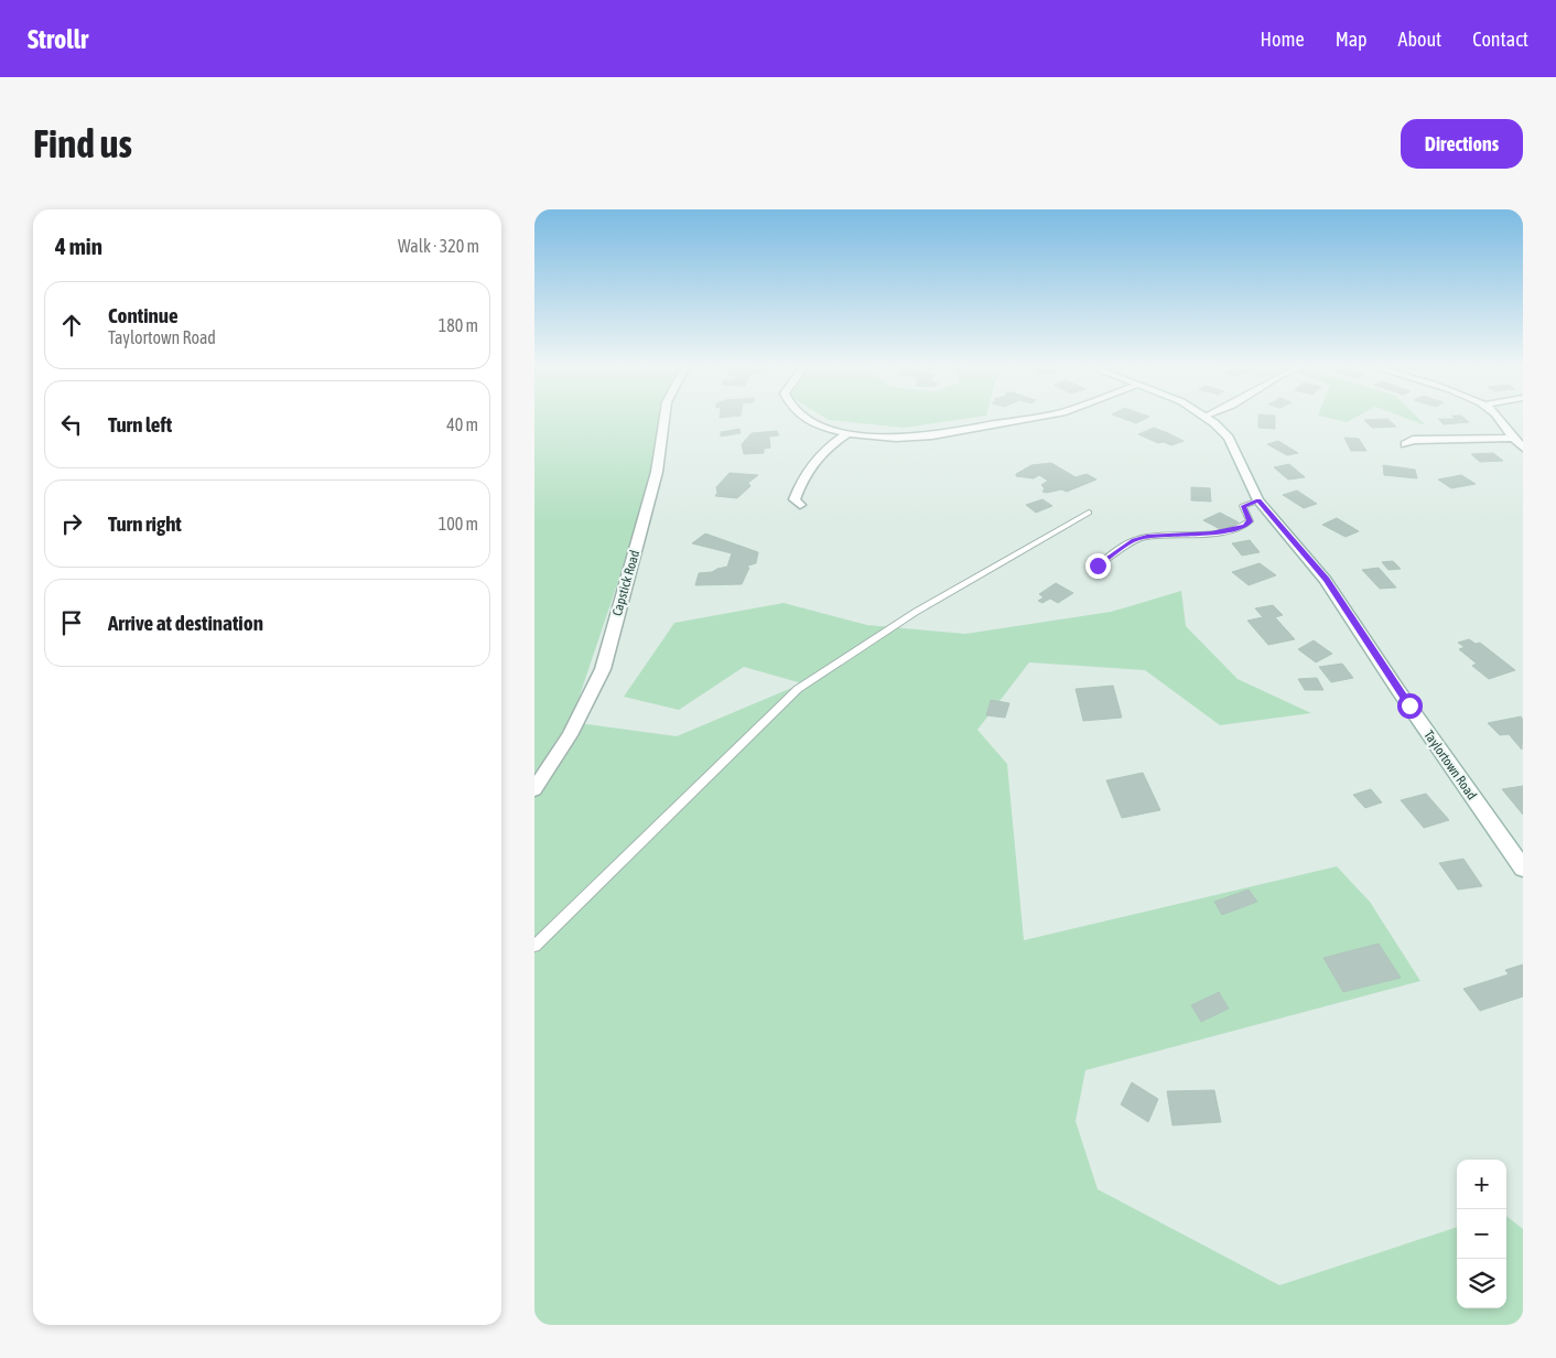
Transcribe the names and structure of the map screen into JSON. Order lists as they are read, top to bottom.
{
  "streets": {
    "street": ["Capstick Road", "Taylortown Road"]
  },
  "page": {
    "header": "Strollr",
    "nav": [
      "Home",
      "Map",
      "About",
      "Contact"
    ],
    "buttons": "Directions",
    "title": "Find us",
    "heading": ["4 min", "Walk · 320 m"],
    "list": [
      ["Continue", "Taylortown Road", "180 m"],
      ["Turn left", "40 m"],
      ["Turn right", "100 m"],
      "Arrive at destination"
    ],
    "map_buttons": ["+", "−"]
  }
}
